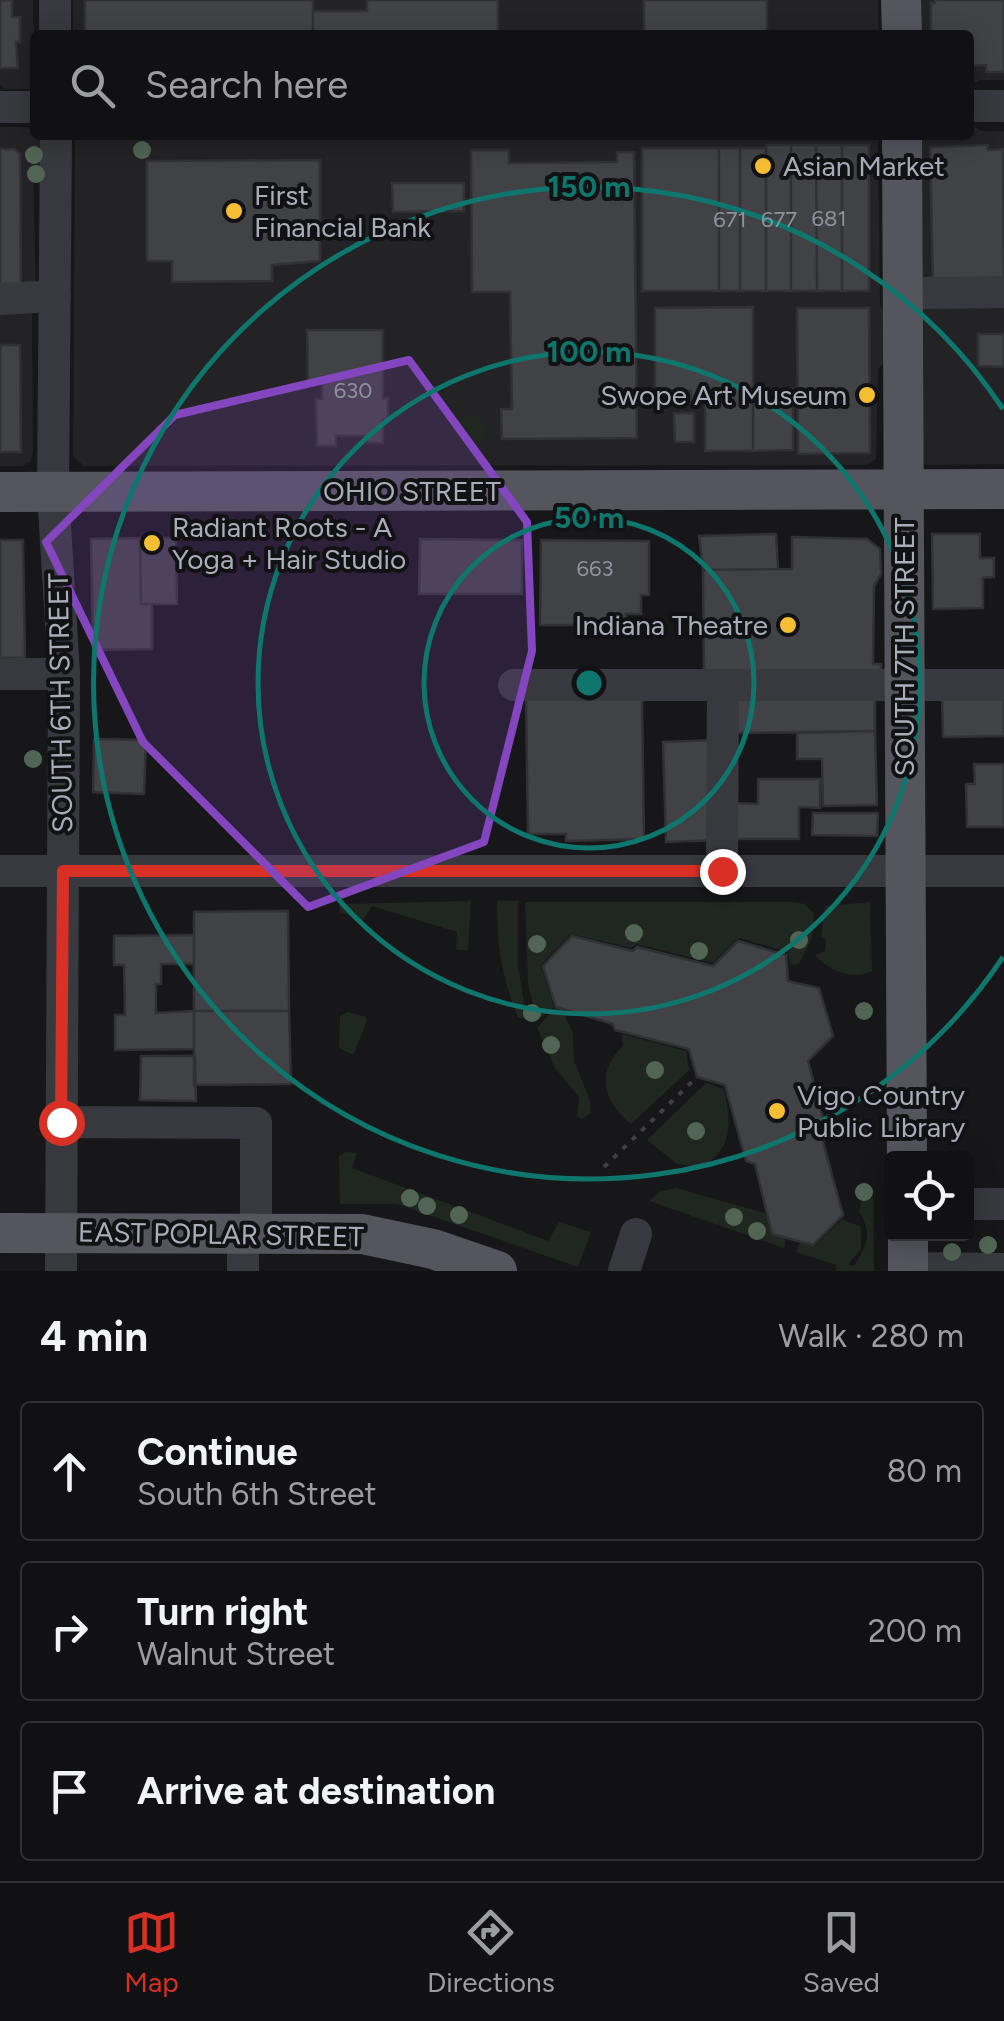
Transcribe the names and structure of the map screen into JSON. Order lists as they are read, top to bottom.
{
  "streets": {
    "main road": ["OHIO STREET", "SOUTH 7TH STREET", "EAST POPLAR STREET"],
    "street": ["SOUTH 6TH STREET"]
  },
  "crossings": [
    ["OHIO STREET", "SOUTH 7TH STREET"],
    ["OHIO STREET", "SOUTH 6TH STREET"],
    ["SOUTH 6TH STREET", "EAST POPLAR STREET"]
  ],
  "places": [
    "Asian Market",
    "First Financial Bank",
    "Swope Art Museum",
    "Radiant Roots - A Yoga + Hair Studio",
    "Indiana Theatre",
    "Vigo Country Public Library"
  ],
  "house_numbers": [
    "681",
    "671",
    "677",
    "630",
    "663"
  ],
  "page": {
    "search": "Search here",
    "heading": ["4 min", "Walk · 280 m"],
    "list": [
      ["Continue", "South 6th Street", "80 m"],
      ["Turn right", "Walnut Street", "200 m"],
      "Arrive at destination"
    ],
    "nav": ["Map", "Directions", "Saved"]
  },
  "rings": ["150 m", "100 m", "50 m"]
}
